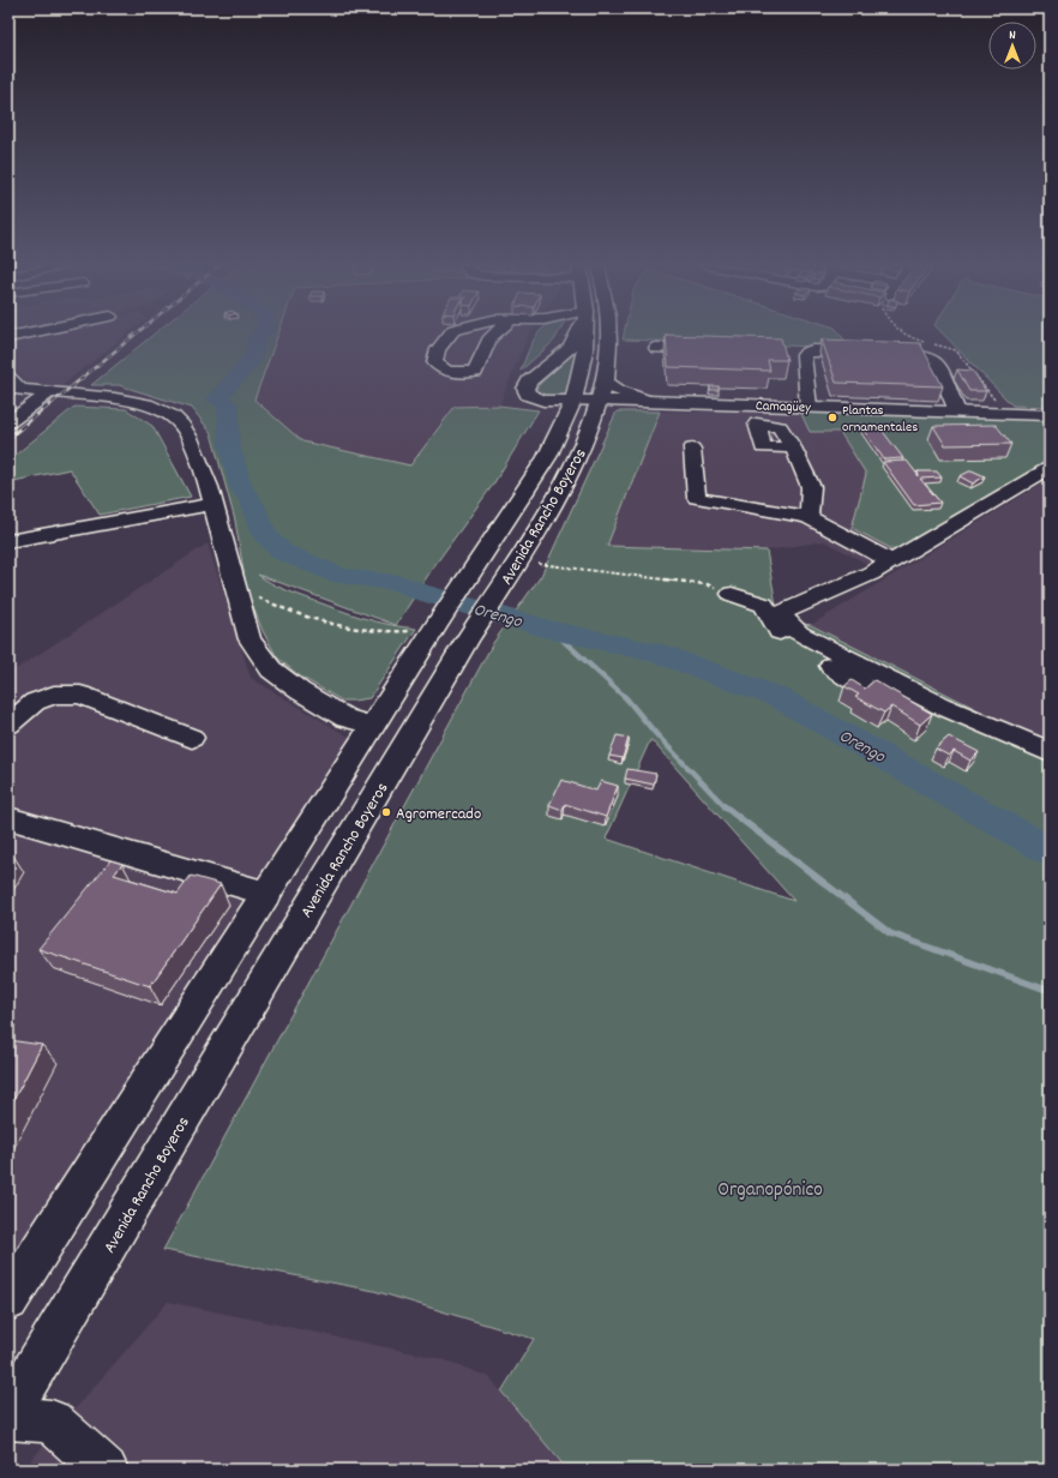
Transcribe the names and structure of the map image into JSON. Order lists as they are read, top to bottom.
{
  "streets": {
    "main road": ["Camagüey", "Avenida Rancho Boyeros"]
  },
  "crossings": [
    ["Camagüey", "Avenida Rancho Boyeros"]
  ],
  "water": ["Orengo"],
  "parks": ["Organopónico"],
  "places": ["Plantas ornamentales", "Agromercado"],
  "north": "top"
}
